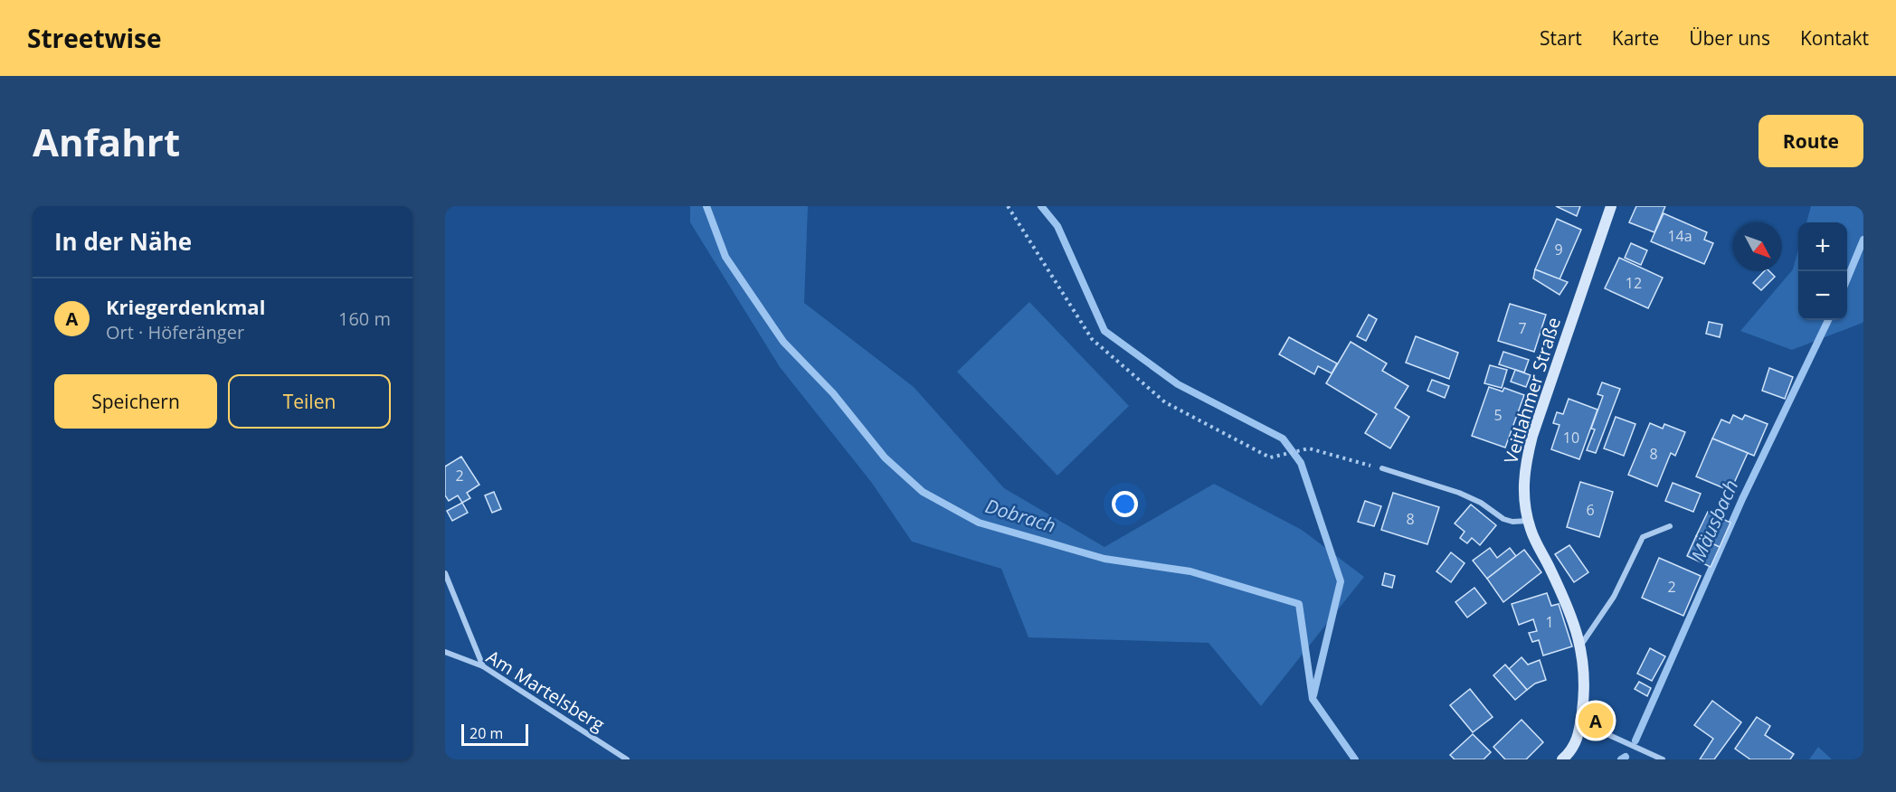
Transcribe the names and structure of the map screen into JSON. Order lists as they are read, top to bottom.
{
  "streets": {
    "street": ["Veitlahmer Straße", "Am Martelsberg"]
  },
  "water": ["Dobrach", "Mäusbach"],
  "house_numbers": [
    "14a",
    "9",
    "12",
    "7",
    "5",
    "10",
    "8",
    "2",
    "6",
    "8",
    "2",
    "1"
  ],
  "scale_bar": "20 m",
  "north": "bottom right",
  "page": {
    "header": "Streetwise",
    "nav": [
      "Start",
      "Karte",
      "Über uns",
      "Kontakt"
    ],
    "buttons": [
      "Route",
      ["Speichern", "Teilen"]
    ],
    "title": "Anfahrt",
    "heading": "In der Nähe",
    "map_buttons": ["+", "−"],
    "list": [
      {
        "mark": "A",
        "name": "Kriegerdenkmal",
        "note": "Ort · Höferänger",
        "value": "160 m"
      }
    ],
    "pins": "A",
    "scale": "20 m"
  }
}
